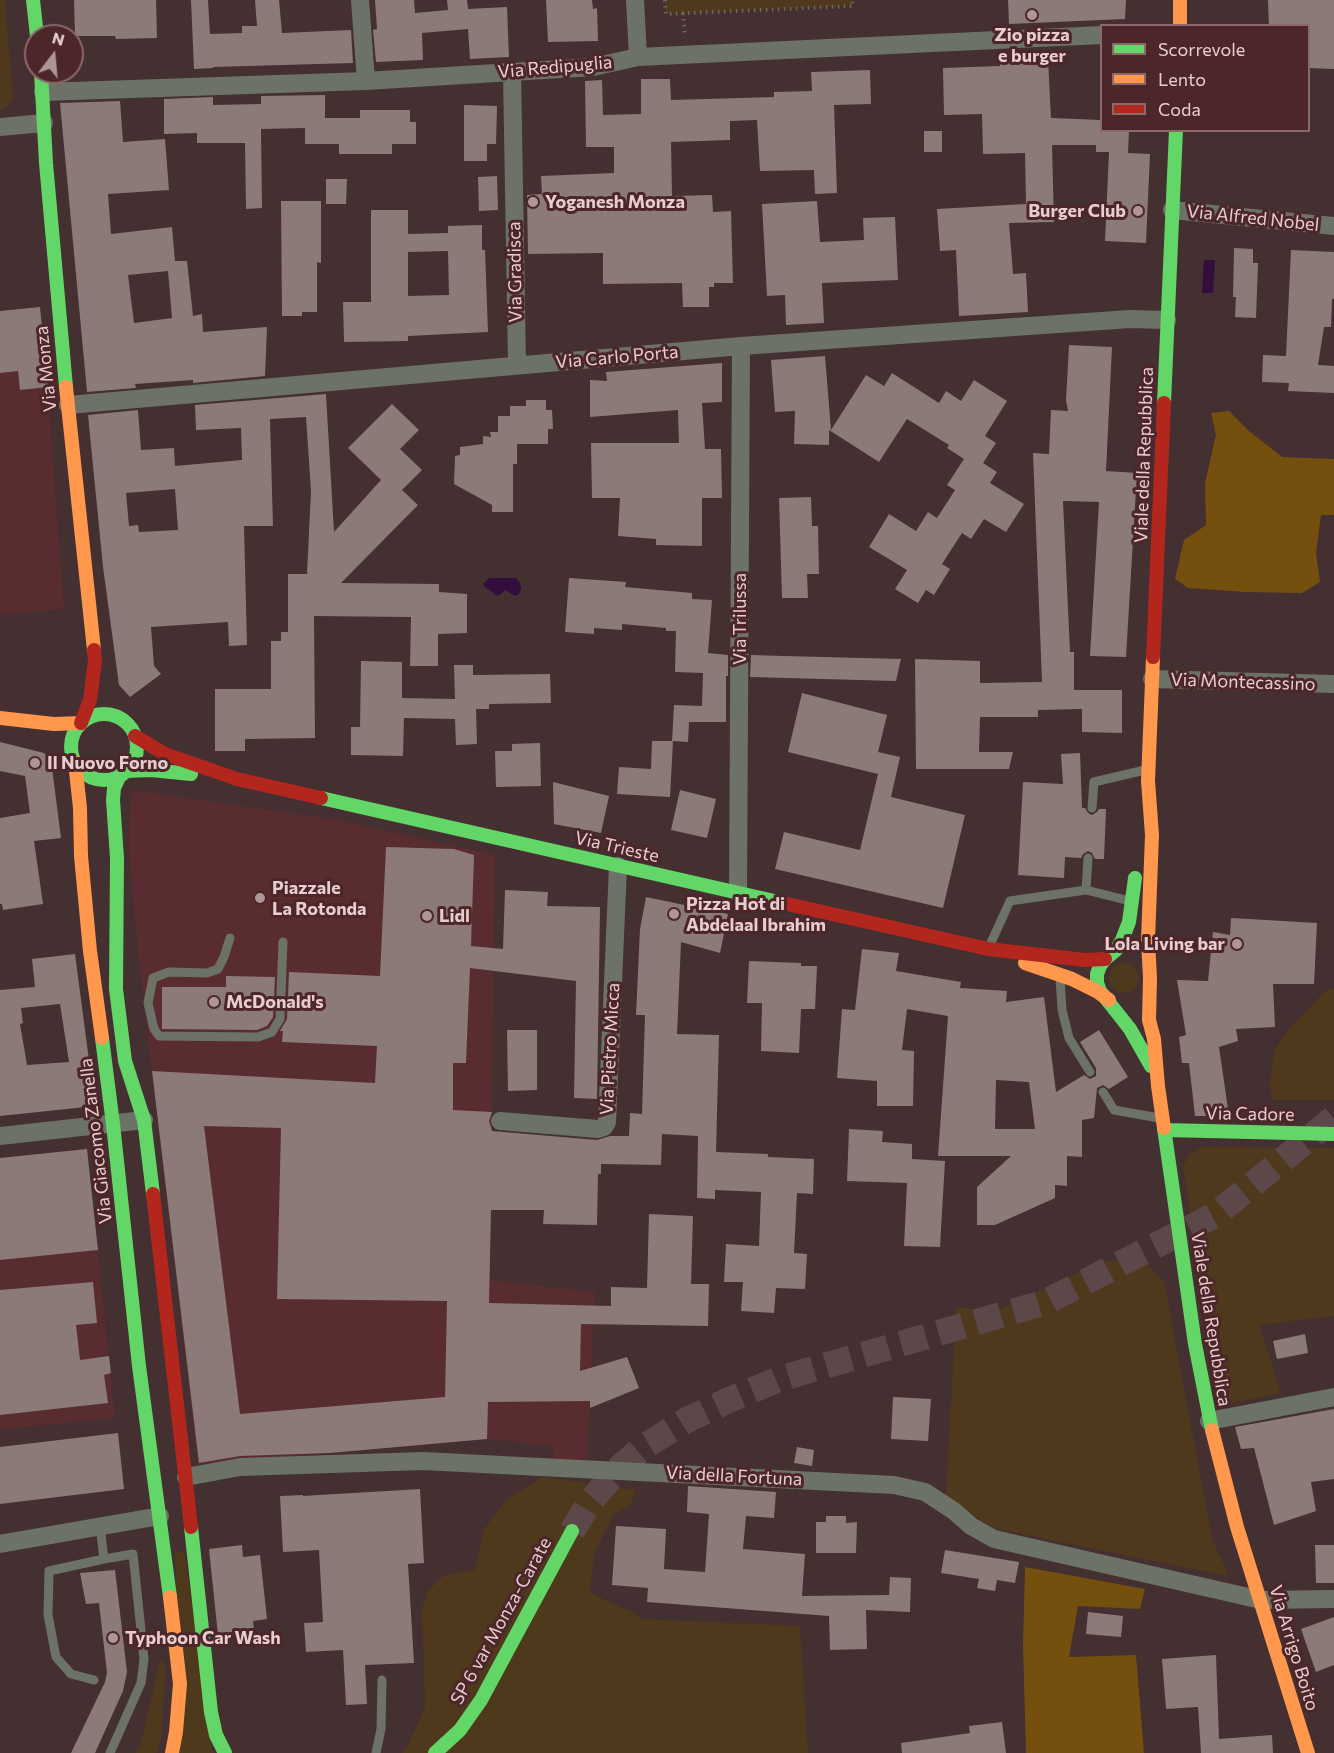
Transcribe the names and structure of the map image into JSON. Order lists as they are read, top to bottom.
{
  "streets": {
    "street": [
      "Via Redipuglia",
      "Via Alfred Nobel",
      "Via Gradisca",
      "Via Carlo Porta",
      "Via Monza",
      "Viale della Repubblica",
      "Via Trilussa",
      "Via Montecassino",
      "Via Trieste",
      "Via Pietro Micca",
      "Via Cadore",
      "Via Giacomo Zanella",
      "Via della Fortuna",
      "SP 6 var Monza-Carate",
      "Via Arrigo Boito"
    ]
  },
  "crossings": [
    ["Via Redipuglia", "Via Gradisca"],
    ["Via Redipuglia", "Via Monza"],
    ["Via Alfred Nobel", "Viale della Repubblica"],
    ["Via Gradisca", "Via Carlo Porta"],
    ["Via Carlo Porta", "Via Monza"],
    ["Via Carlo Porta", "Viale della Repubblica"],
    ["Via Carlo Porta", "Via Trilussa"],
    ["Via Monza", "Via Trieste"],
    ["Via Monza", "Via Giacomo Zanella"],
    ["Viale della Repubblica", "Via Montecassino"],
    ["Viale della Repubblica", "Via Trieste"],
    ["Viale della Repubblica", "Via Cadore"],
    ["Viale della Repubblica", "Via Arrigo Boito"],
    ["Via Trilussa", "Via Trieste"],
    ["Via Trieste", "Via Pietro Micca"],
    ["Via Trieste", "Via Giacomo Zanella"],
    ["Via della Fortuna", "Via Arrigo Boito"]
  ],
  "places": [
    "Zio pizza e burger",
    "Yoganesh Monza",
    "Burger Club",
    "Il Nuovo Forno",
    "Piazzale La Rotonda",
    "Pizza Hot di Abdelaal Ibrahim",
    "Lidl",
    "Lola Living bar",
    "McDonald's",
    "Typhoon Car Wash"
  ],
  "legend": ["Scorrevole", "Lento", "Coda"],
  "north": "top"
}
